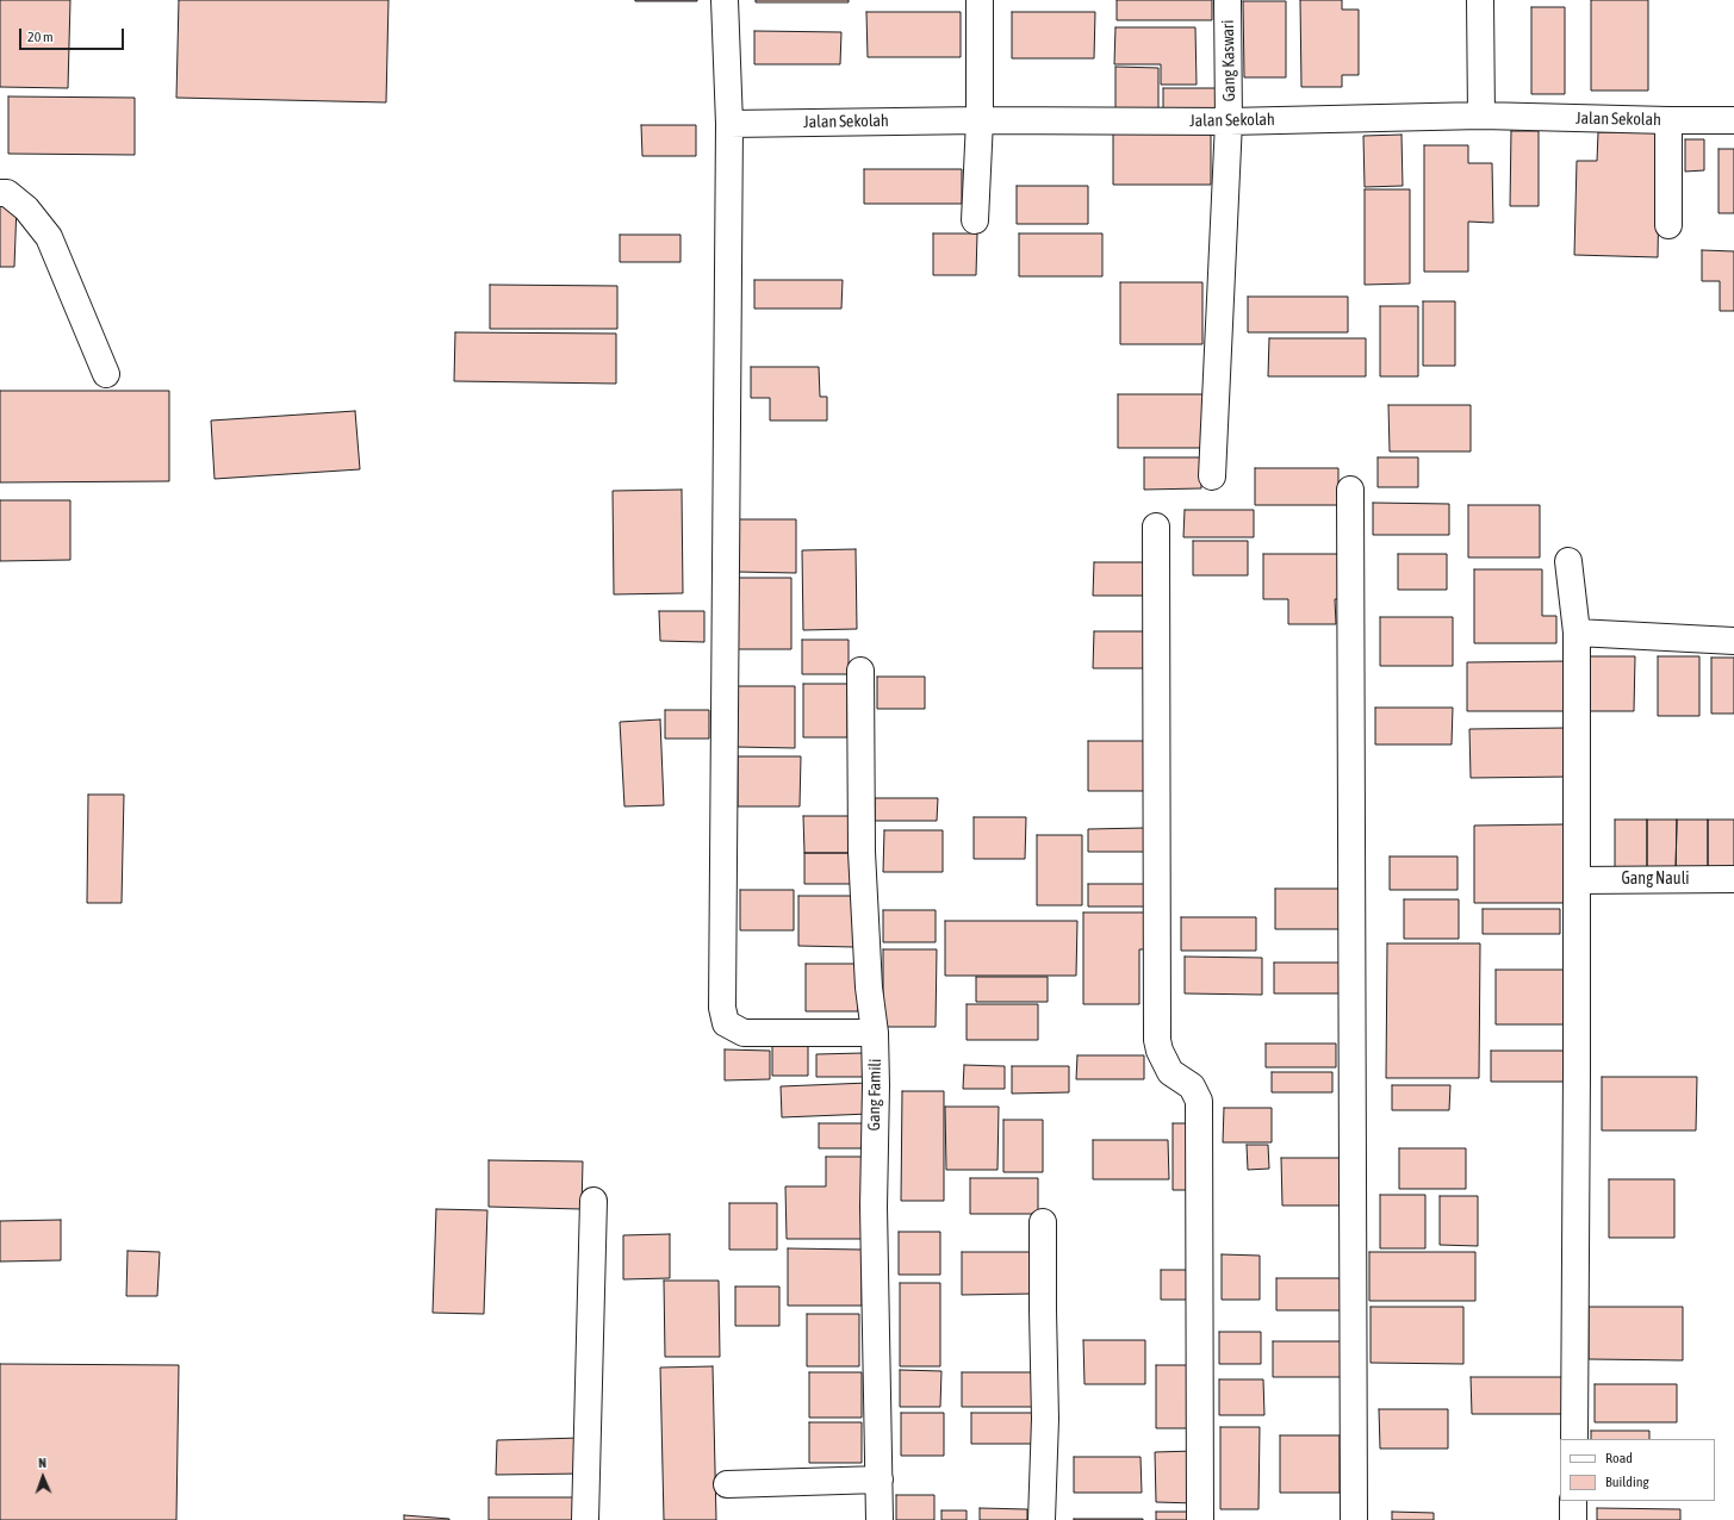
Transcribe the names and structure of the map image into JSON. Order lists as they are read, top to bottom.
{
  "streets": {
    "street": [
      "Gang Kaswari",
      "Jalan Sekolah",
      "Gang Nauli",
      "Gang Famili"
    ]
  },
  "crossings": [
    ["Gang Kaswari", "Jalan Sekolah"]
  ],
  "legend": ["Road", "Building"],
  "scale_bar": "20 m",
  "north": "top"
}
